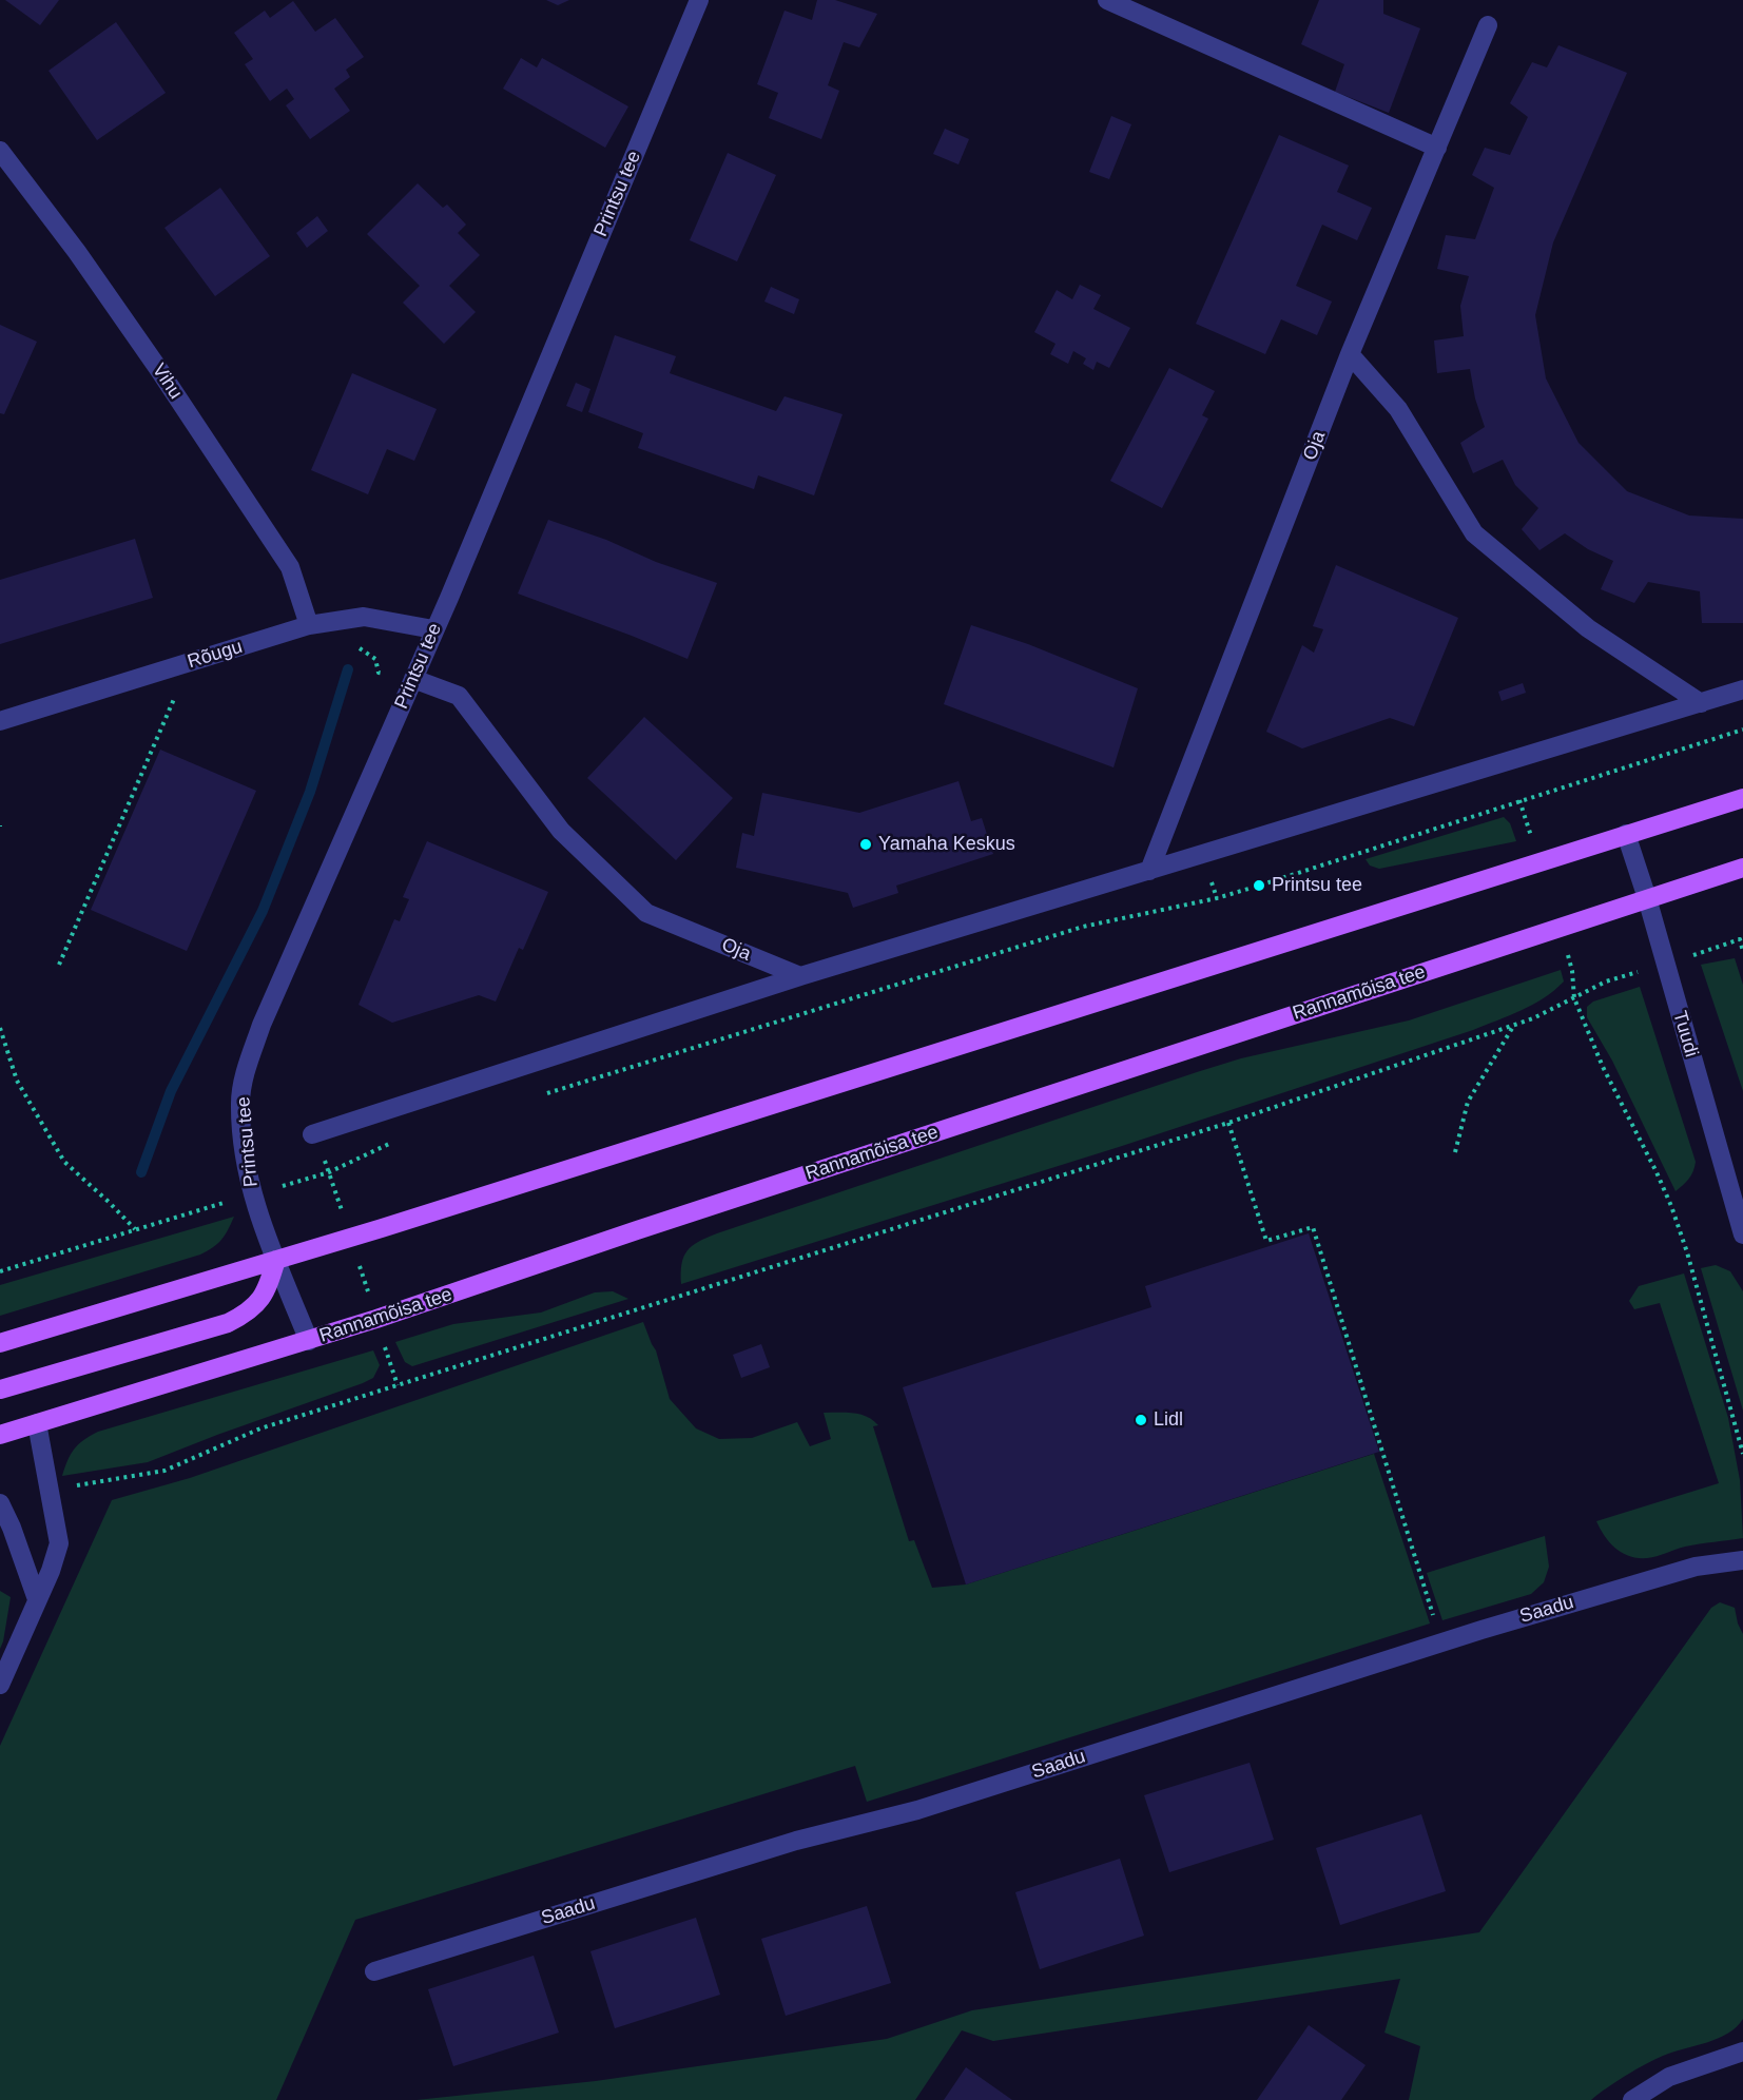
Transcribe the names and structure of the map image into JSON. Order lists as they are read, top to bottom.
{
  "streets": {
    "main road": ["Rannamõisa tee"],
    "street": [
      "Printsu tee",
      "Vihu",
      "Oja",
      "Rõugu",
      "Tuudi",
      "Saadu"
    ]
  },
  "crossings": [
    ["Printsu tee", "Oja"],
    ["Printsu tee", "Rõugu"],
    ["Printsu tee", "Rannamõisa tee"],
    ["Vihu", "Rõugu"],
    ["Rannamõisa tee", "Tuudi"]
  ],
  "places": ["Yamaha Keskus", "Printsu tee", "Lidl"]
}
